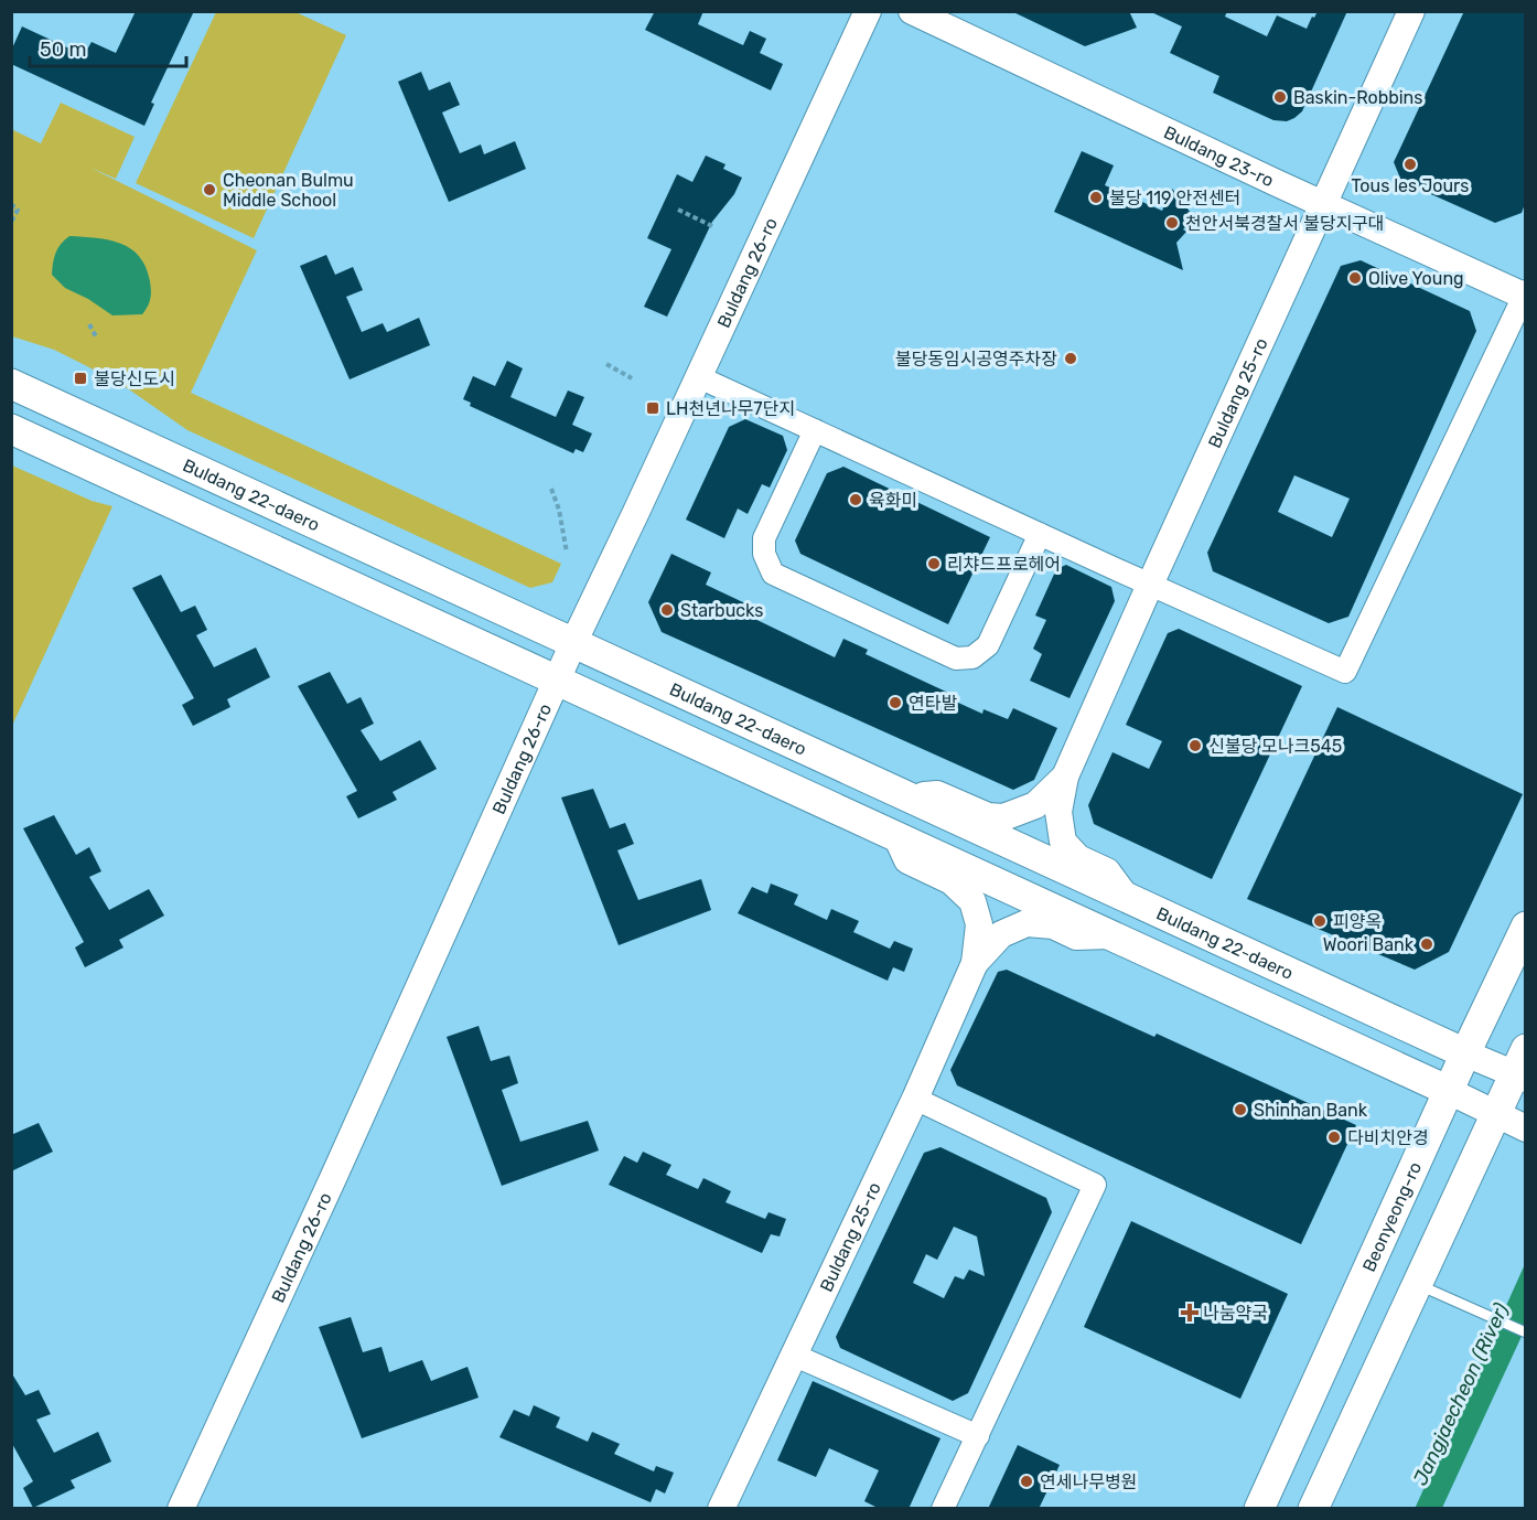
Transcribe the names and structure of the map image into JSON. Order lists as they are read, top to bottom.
{
  "streets": {
    "main road": ["Buldang 22-daero", "Beonyeong-ro"],
    "street": ["Buldang 23-ro", "Buldang 26-ro", "Buldang 25-ro"]
  },
  "crossings": [
    ["Buldang 23-ro", "Buldang 25-ro"],
    ["Buldang 26-ro", "Buldang 22-daero"],
    ["Buldang 22-daero", "Beonyeong-ro"]
  ],
  "water": ["Jangjaecheon (River)"],
  "places": {
    "other": [
      "Baskin-Robbins",
      "Tous les Jours",
      "Cheonan Bulmu Middle School",
      "불당 119 안전센터",
      "천안서북경찰서 불당지구대",
      "Olive Young",
      "불당동임시공영주차장",
      "육화미",
      "리챠드프로헤어",
      "Starbucks",
      "연타발",
      "신불당 모나크545",
      "피양옥",
      "Woori Bank",
      "Shinhan Bank",
      "다비치안경",
      "연세나무병원"
    ],
    "transit": ["불당신도시", "LH천년나무7단지"],
    "health": ["나눔약국"]
  },
  "scale_bar": "50 m"
}
